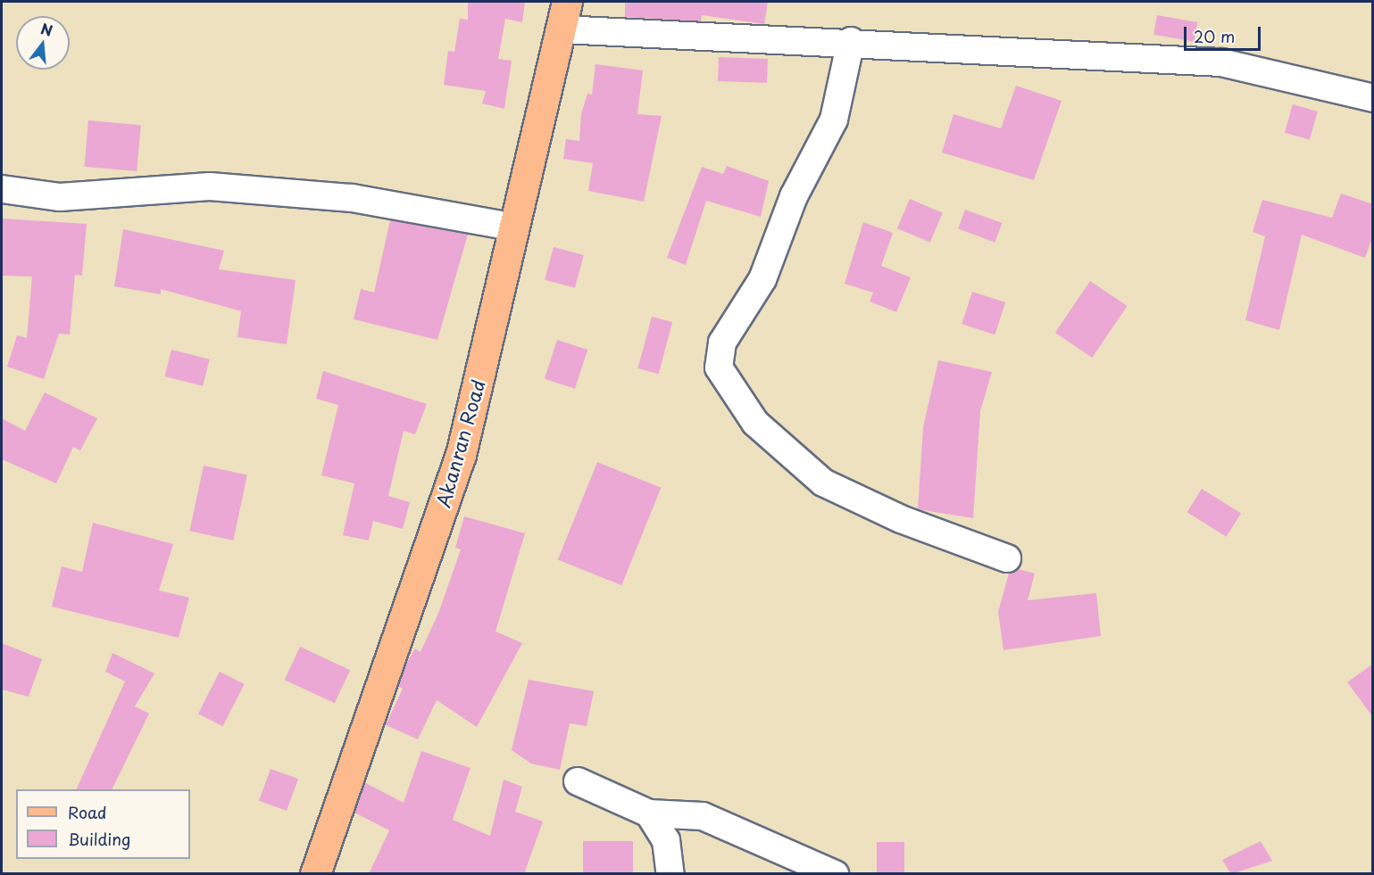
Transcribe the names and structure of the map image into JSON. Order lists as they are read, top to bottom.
{
  "streets": {
    "main road": ["Akanran Road"]
  },
  "legend": ["Road", "Building"],
  "scale_bar": "20 m",
  "north": "top"
}
